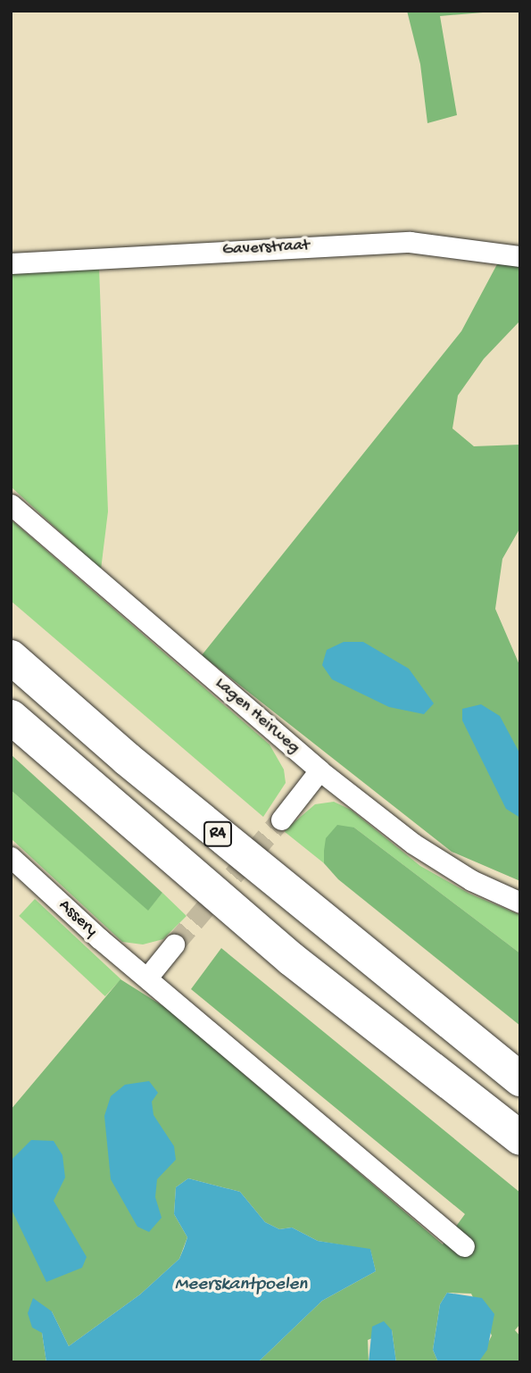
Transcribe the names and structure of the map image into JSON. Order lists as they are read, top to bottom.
{
  "streets": {
    "highway": ["R4"],
    "street": ["Gaverstraat", "Lagen Heirweg", "Assery"]
  },
  "water": ["Meerskantpoelen"]
}
